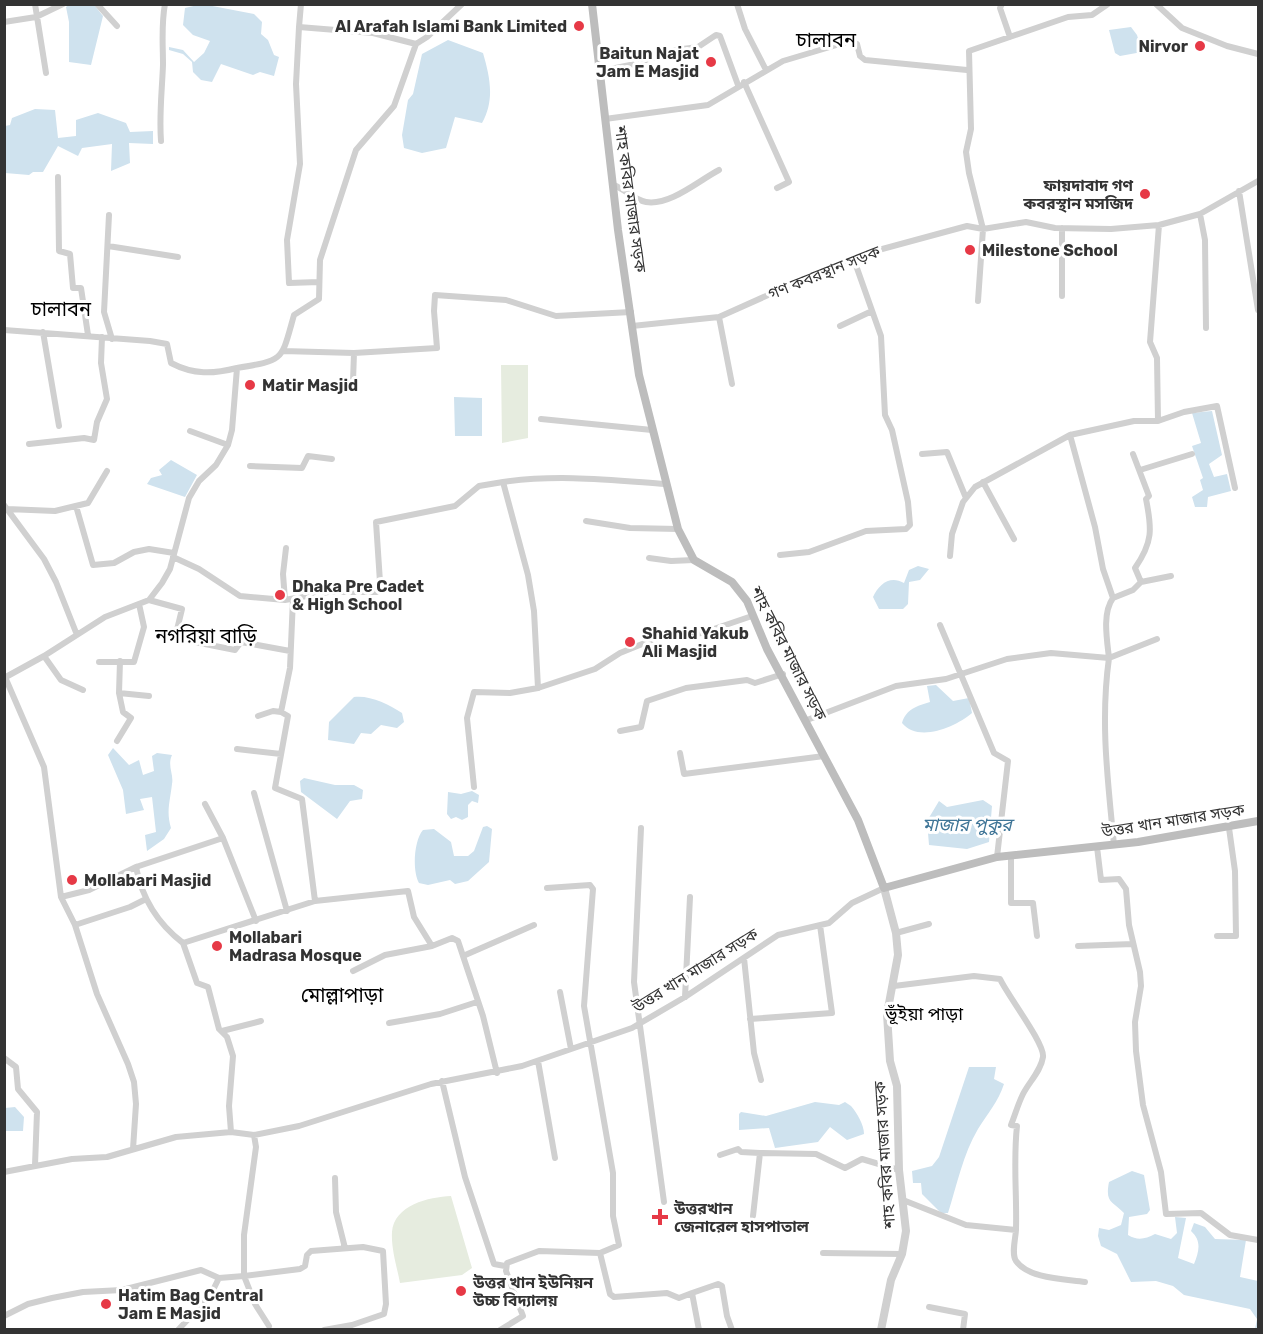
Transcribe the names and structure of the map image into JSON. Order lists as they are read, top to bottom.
{
  "streets": {
    "main road": ["শাহ কবির মাজার সড়ক", "উত্তর খান মাজার সড়ক"],
    "street": ["গণ কবরস্থান সড়ক"]
  },
  "crossings": [
    ["শাহ কবির মাজার সড়ক", "গণ কবরস্থান সড়ক"],
    ["শাহ কবির মাজার সড়ক", "উত্তর খান মাজার সড়ক"]
  ],
  "districts": [
    "চালাবন",
    "চালাবন",
    "নগরিয়া বাড়ি",
    "মোল্লাপাড়া",
    "ভূঁইয়া পাড়া"
  ],
  "water": ["মাজার পুকুর"],
  "places": {
    "other": [
      "Al Arafah Islami Bank Limited",
      "Nirvor",
      "Baitun Najat Jam E Masjid",
      "ফায়দাবাদ গণ কবরস্থান মসজিদ",
      "Milestone School",
      "Matir Masjid",
      "Dhaka Pre Cadet & High School",
      "Shahid Yakub Ali Masjid",
      "Mollabari Masjid",
      "Mollabari Madrasa Mosque",
      "উত্তর খান ইউনিয়ন উচ্চ বিদ্যালয়",
      "Hatim Bag Central Jam E Masjid"
    ],
    "health": ["উত্তরখান জেনারেল হাসপাতাল"]
  }
}
